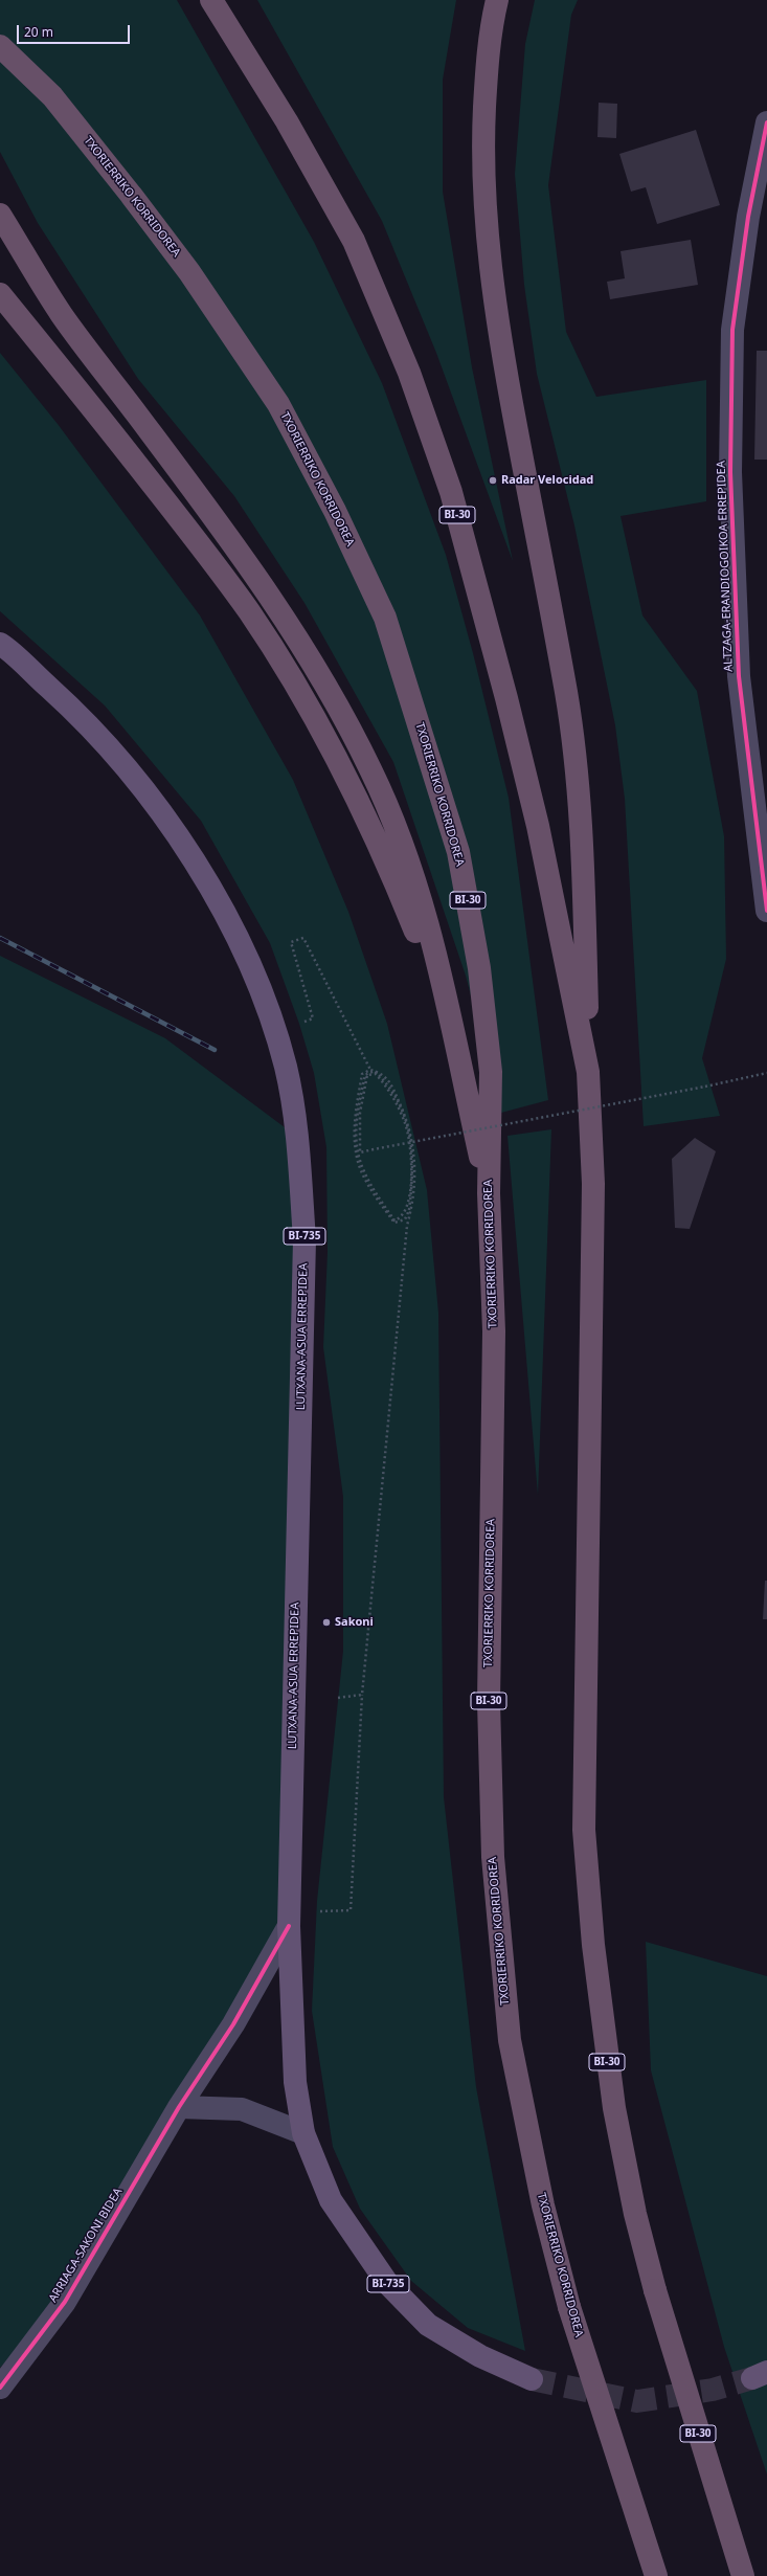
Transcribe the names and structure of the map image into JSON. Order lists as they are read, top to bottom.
{
  "streets": {
    "highway": ["TXORIERRIKO KORRIDOREA", "BI-30"],
    "main road": ["BI-735", "LUTXANA-ASUA ERREPIDEA"],
    "street": ["ALTZAGA-ERANDIOGOIKOA ERREPIDEA", "ARRIAGA-SAKONI BIDEA"]
  },
  "crossings": [
    ["BI-735", "LUTXANA-ASUA ERREPIDEA"],
    ["BI-735", "ARRIAGA-SAKONI BIDEA"],
    ["LUTXANA-ASUA ERREPIDEA", "ARRIAGA-SAKONI BIDEA"]
  ],
  "places": ["Radar Velocidad", "Sakoni"],
  "scale_bar": "20 m"
}
